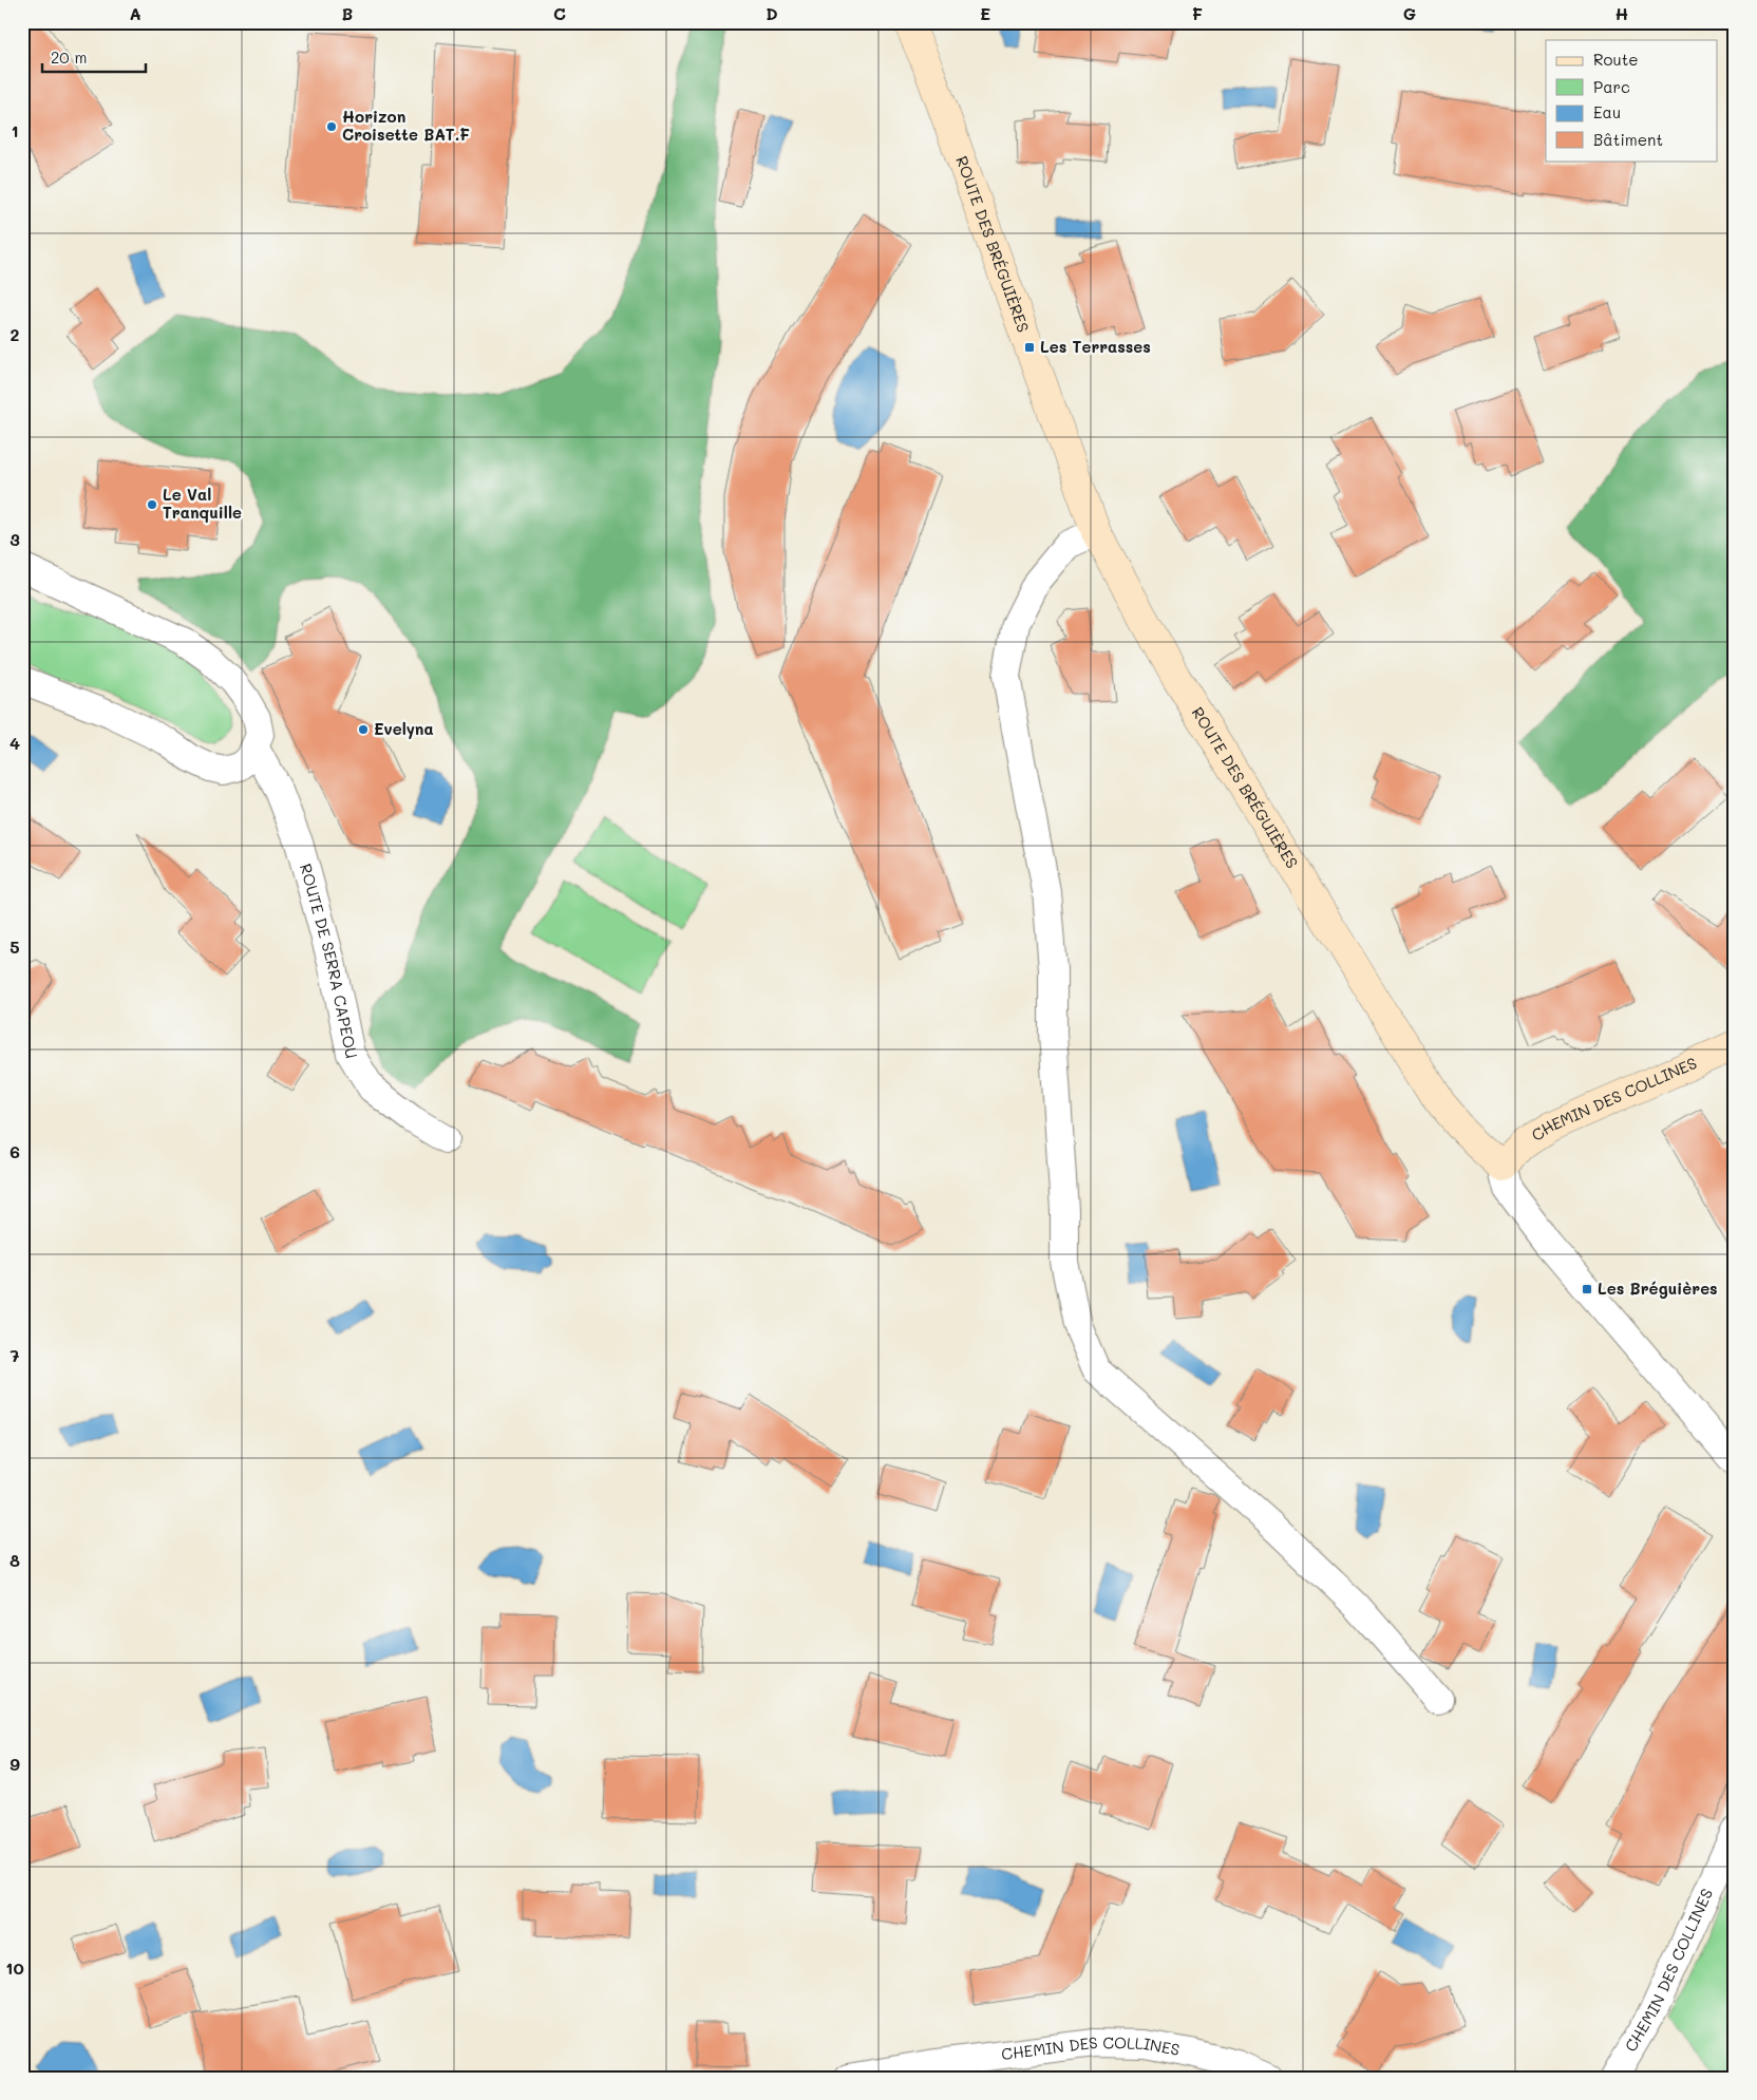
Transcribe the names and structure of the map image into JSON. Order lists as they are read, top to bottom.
{
  "streets": {
    "street": ["ROUTE DES BRÉGUIÈRES", "ROUTE DE SERRA CAPEOU", "CHEMIN DES COLLINES"]
  },
  "crossings": [
    ["ROUTE DES BRÉGUIÈRES", "CHEMIN DES COLLINES"]
  ],
  "places": {
    "other": ["Horizon Croisette BAT.F", "Le Val Tranquille", "Evelyna"],
    "transit": ["Les Terrasses", "Les Bréguières"]
  },
  "legend": [
    "Route",
    "Parc",
    "Eau",
    "Bâtiment"
  ],
  "scale_bar": "20 m",
  "grid": {
    "columns": [
      "A",
      "B",
      "C",
      "D",
      "E",
      "F",
      "G",
      "H"
    ],
    "rows": [
      "1",
      "2",
      "3",
      "4",
      "5",
      "6",
      "7",
      "8",
      "9",
      "10"
    ]
  }
}
